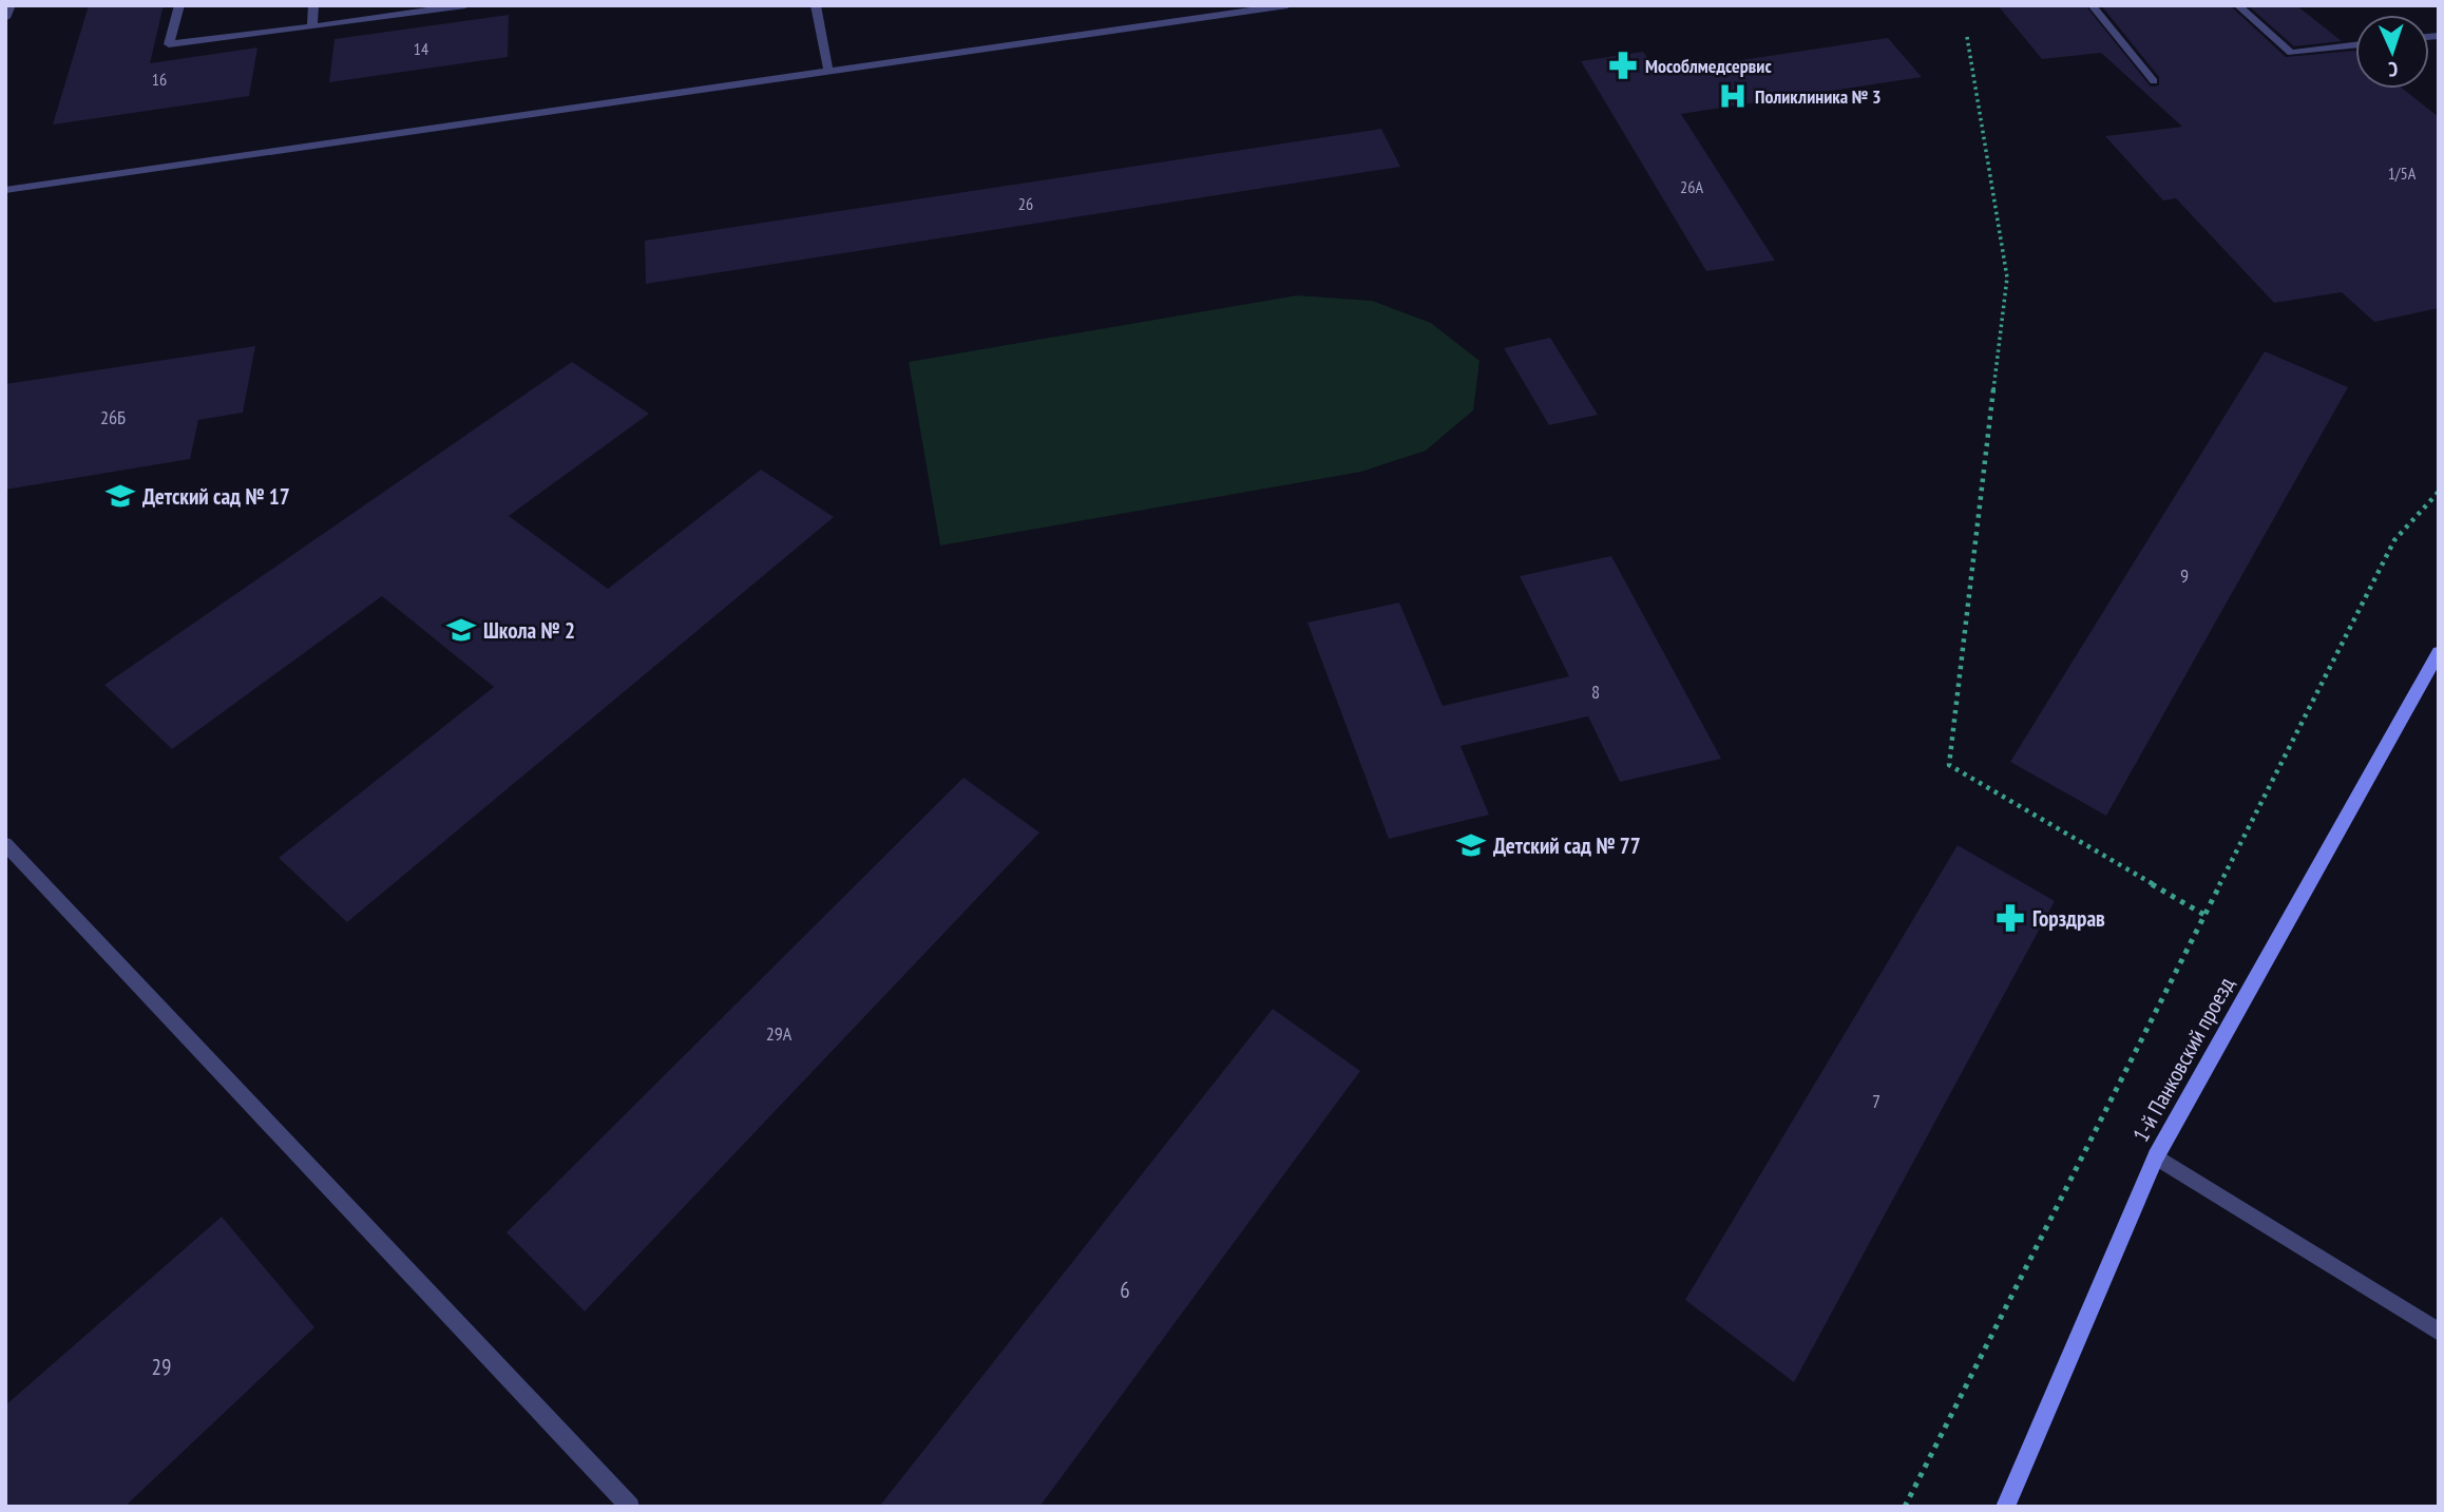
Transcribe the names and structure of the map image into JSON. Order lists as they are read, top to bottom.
{
  "streets": {
    "street": ["1-й Панковский проезд"]
  },
  "places": {
    "pharmacy": ["Мособлмедсервис", "Горздрав"],
    "hospital": ["Поликлиника № 3"],
    "school or university": ["Детский сад № 17", "Школа № 2", "Детский сад № 77"]
  },
  "house_numbers": [
    "14",
    "16",
    "1/5А",
    "26А",
    "26",
    "26Б",
    "9",
    "8",
    "29А",
    "7",
    "6",
    "29"
  ],
  "north": "bottom"
}
